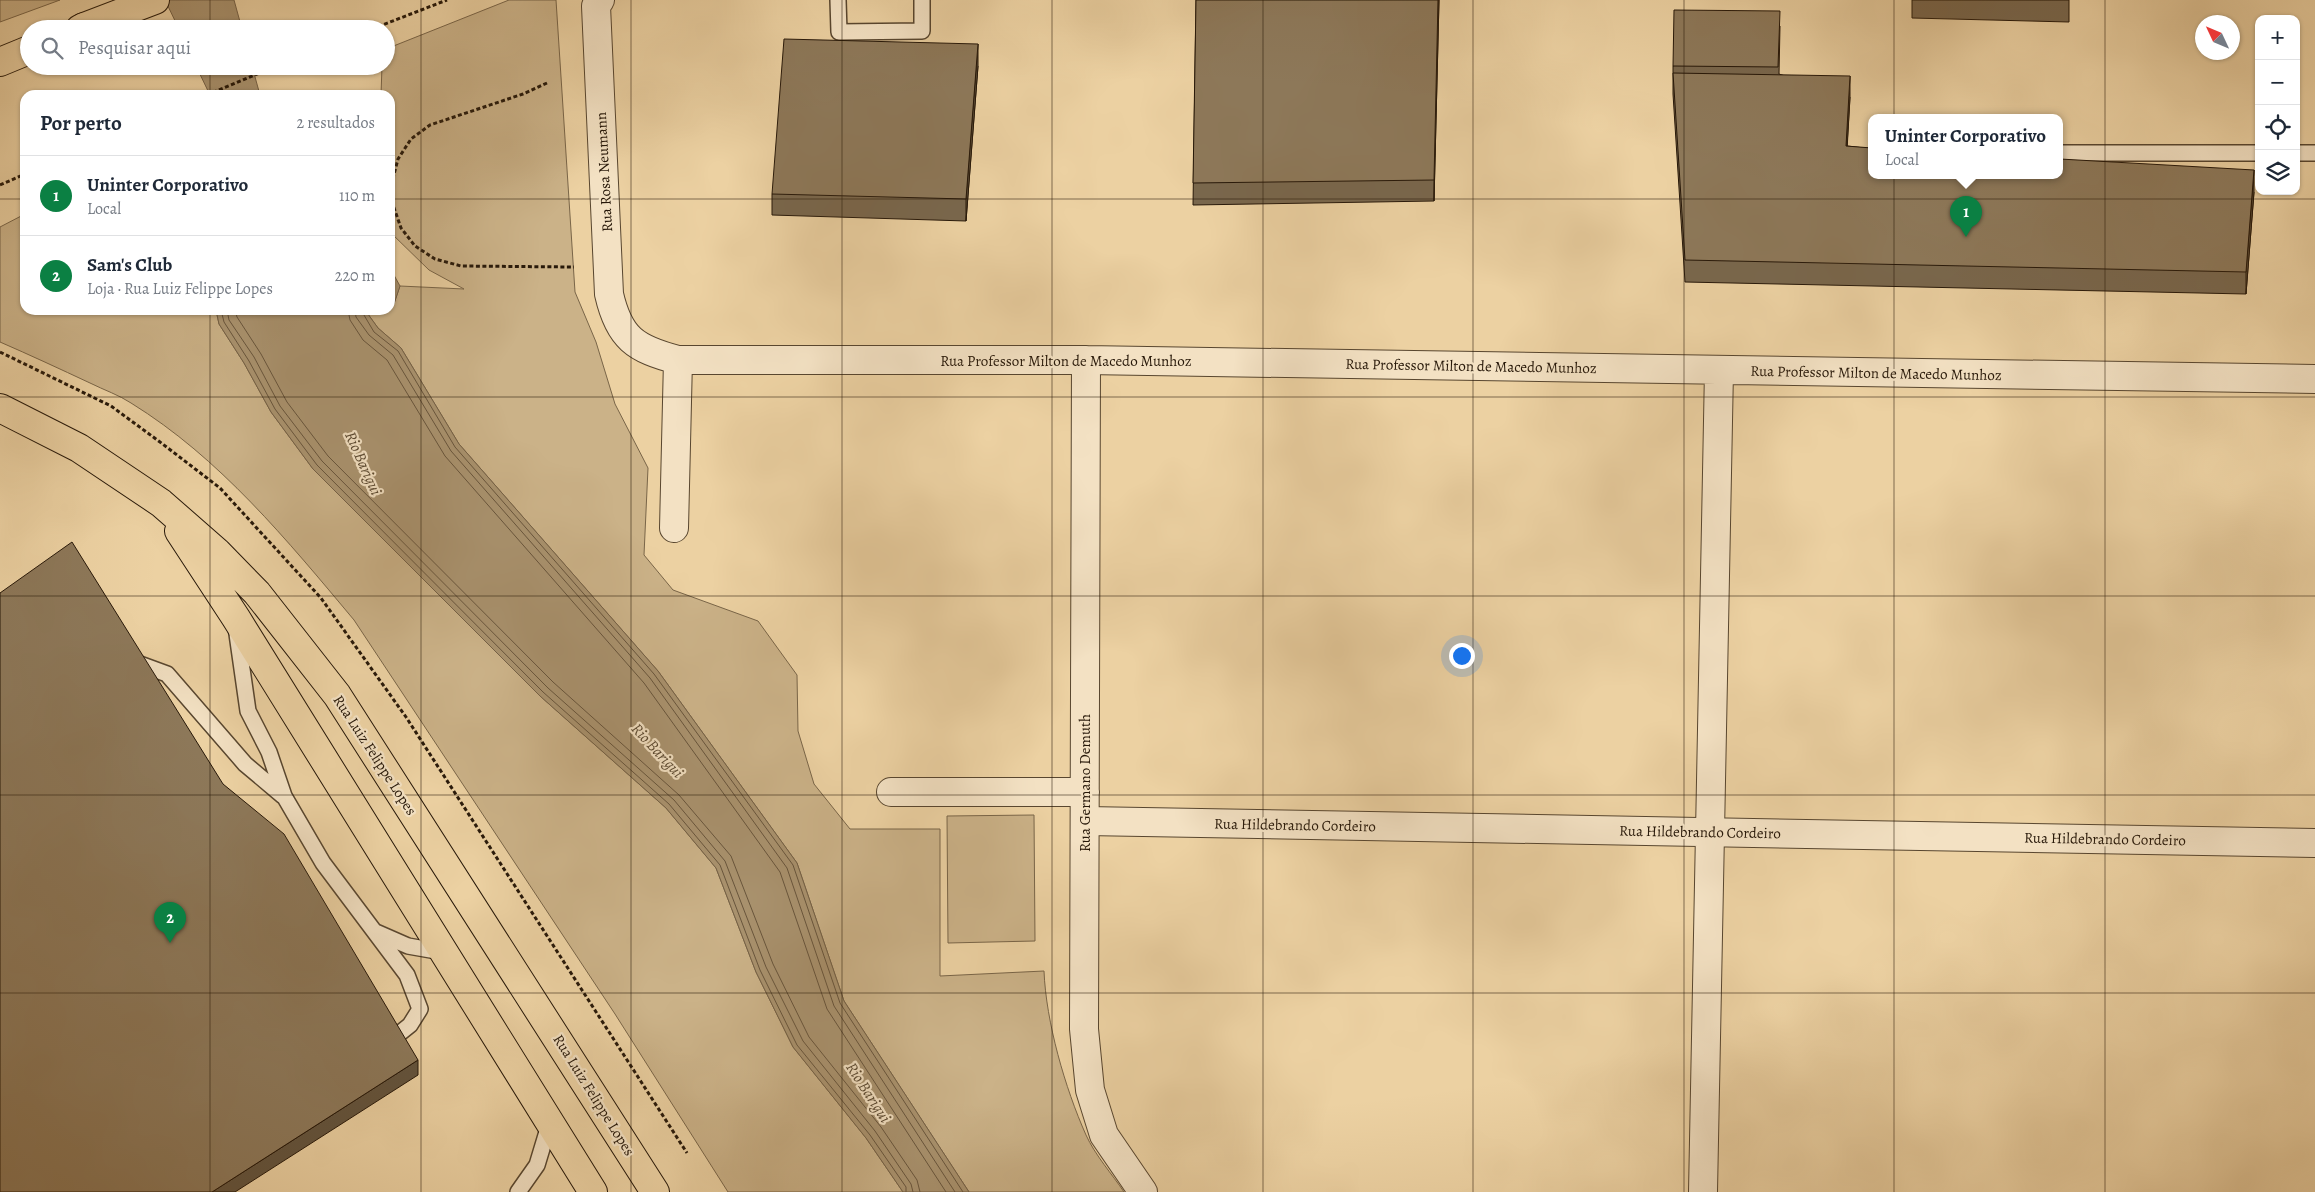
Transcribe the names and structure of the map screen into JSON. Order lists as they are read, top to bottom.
{
  "streets": {
    "main road": ["Rua Luiz Felippe Lopes"],
    "street": [
      "Rua Rosa Neumann",
      "Rua Professor Milton de Macedo Munhoz",
      "Rua Germano Demuth",
      "Rua Hildebrando Cordeiro"
    ]
  },
  "crossings": [
    ["Rua Rosa Neumann", "Rua Professor Milton de Macedo Munhoz"],
    ["Rua Professor Milton de Macedo Munhoz", "Rua Germano Demuth"],
    ["Rua Germano Demuth", "Rua Hildebrando Cordeiro"]
  ],
  "water": ["Rio Barigui"],
  "north": "top left",
  "page": {
    "map_buttons": ["+", "−"],
    "search": "Pesquisar aqui",
    "heading": ["Por perto", "2 resultados"],
    "popup": ["Uninter Corporativo", "Local"],
    "list": [
      {
        "mark": "1",
        "name": "Uninter Corporativo",
        "note": "Local",
        "value": "110 m"
      },
      {
        "mark": "2",
        "name": "Sam's Club",
        "note": "Loja · Rua Luiz Felippe Lopes",
        "value": "220 m"
      }
    ],
    "pins": ["1", "2"]
  }
}
